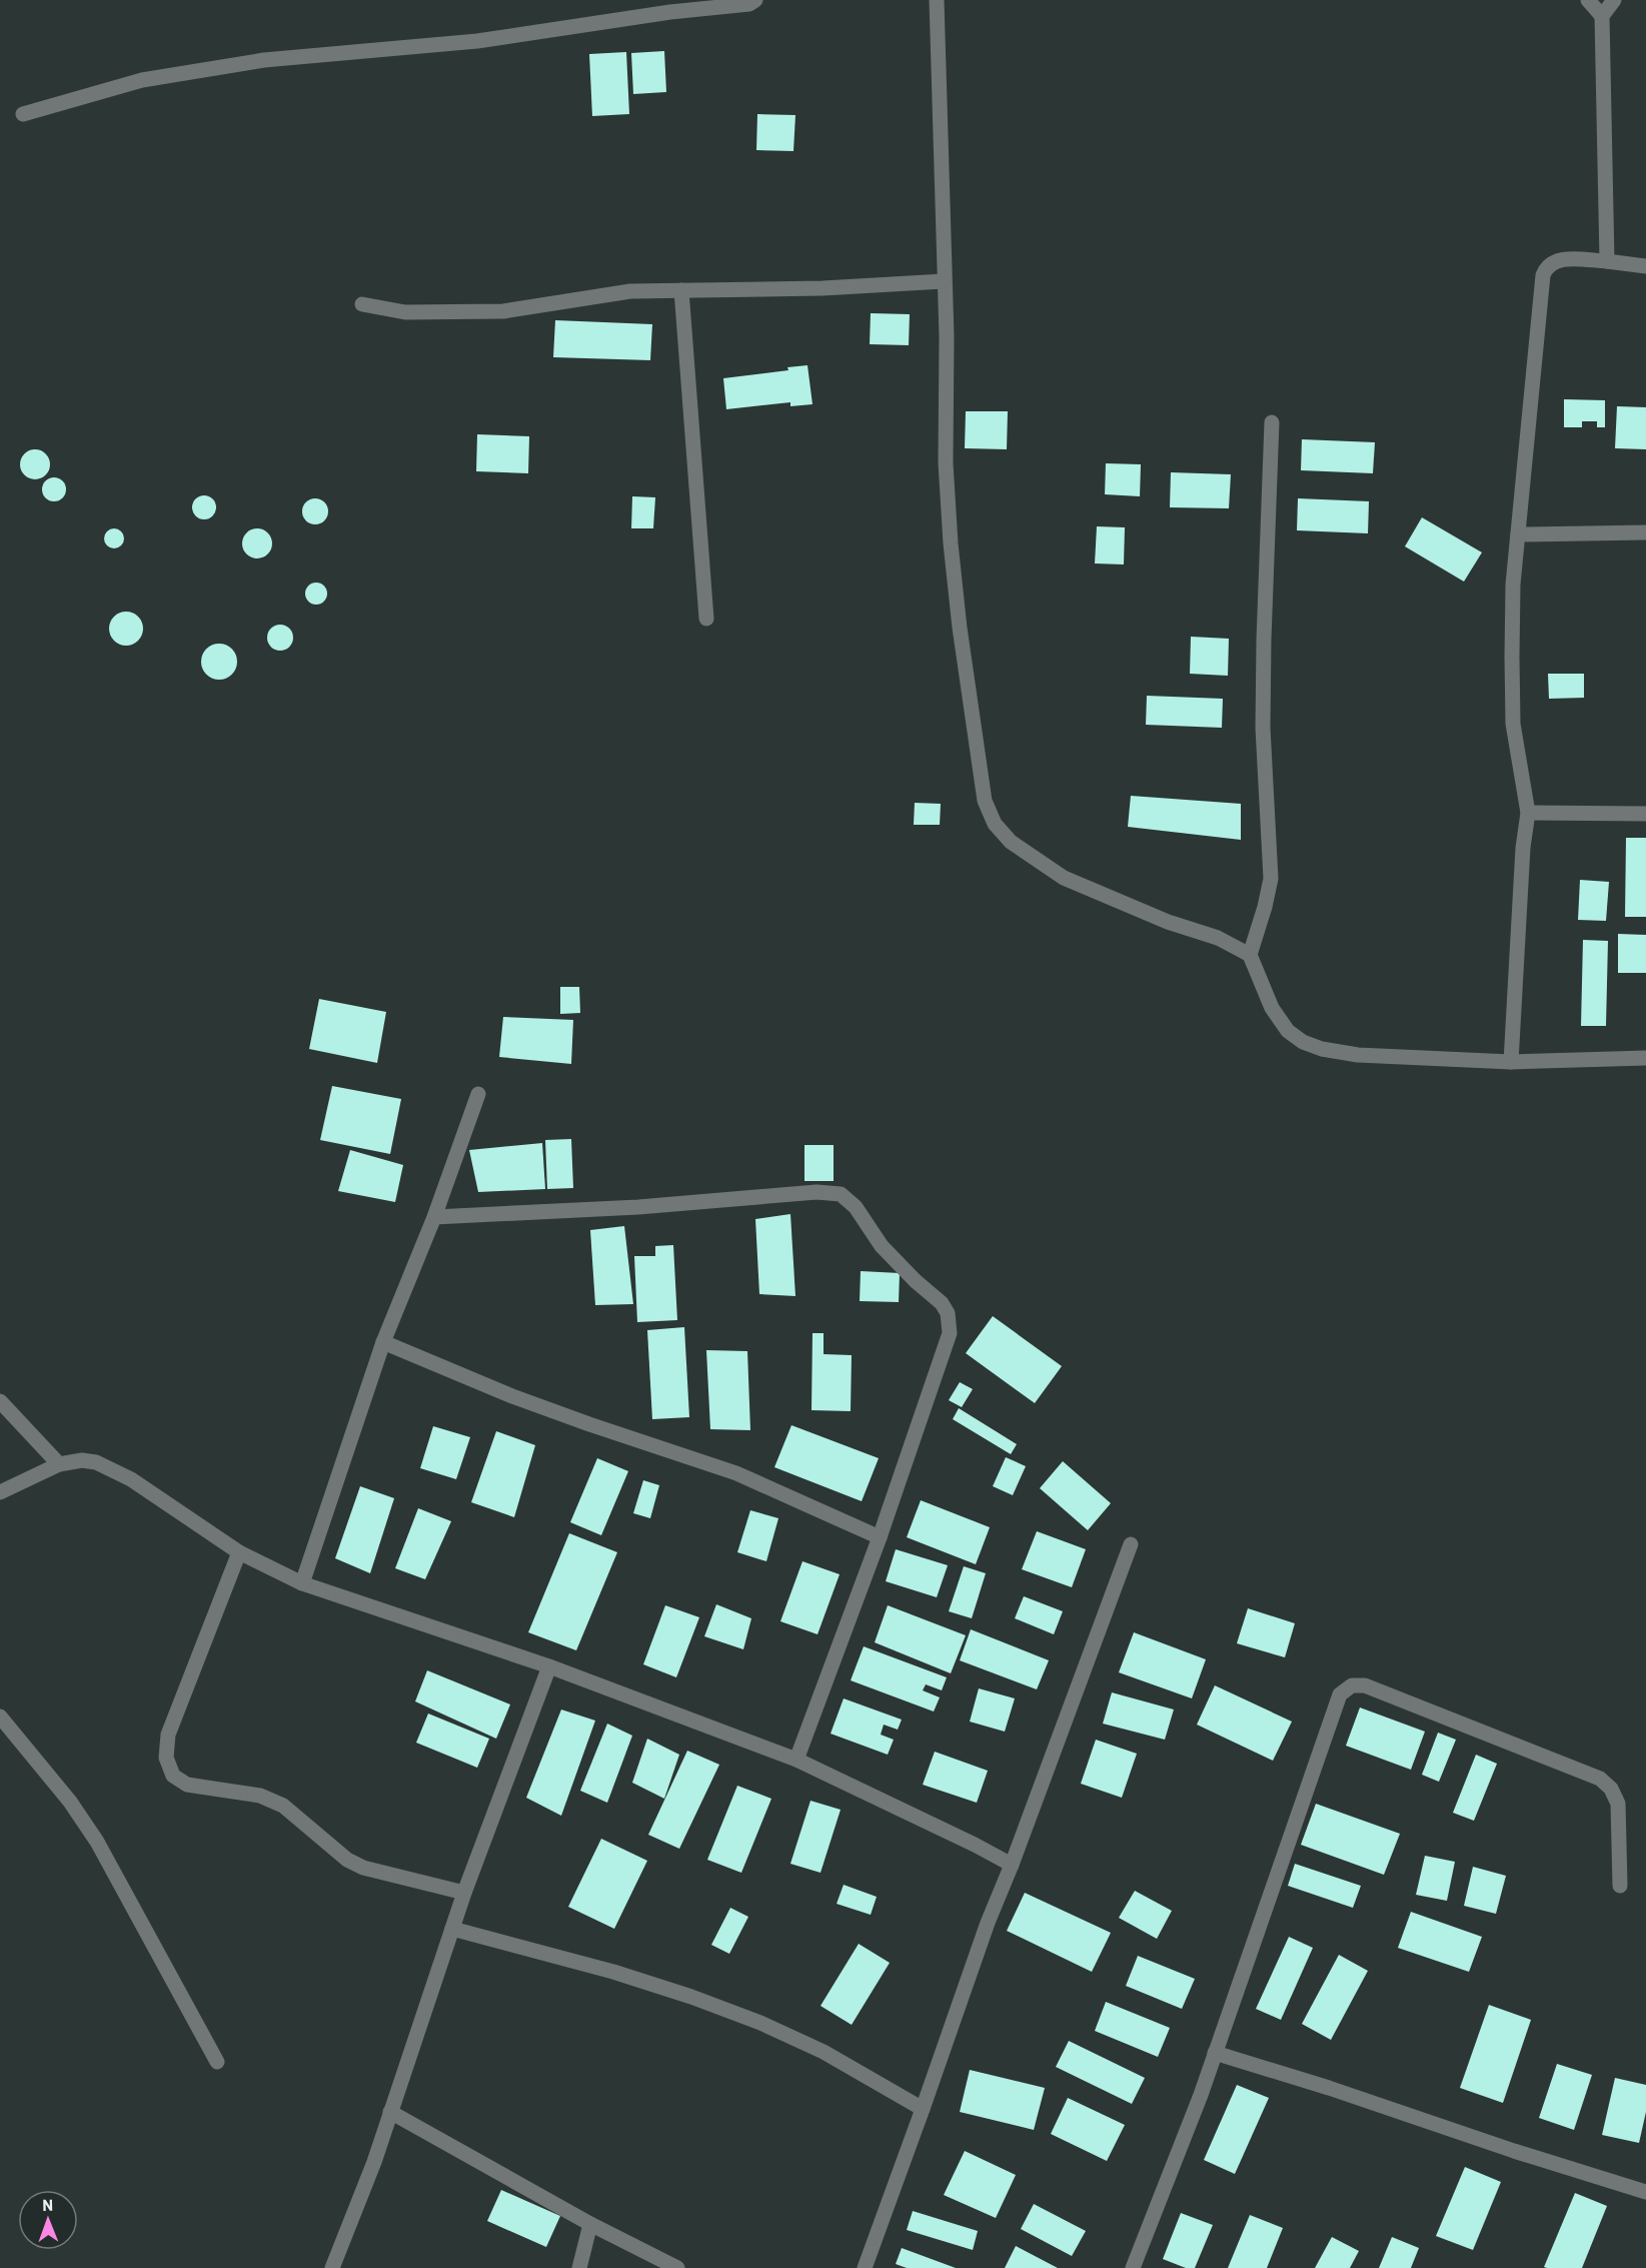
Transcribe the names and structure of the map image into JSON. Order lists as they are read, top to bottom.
{
  "north": "top"
}
